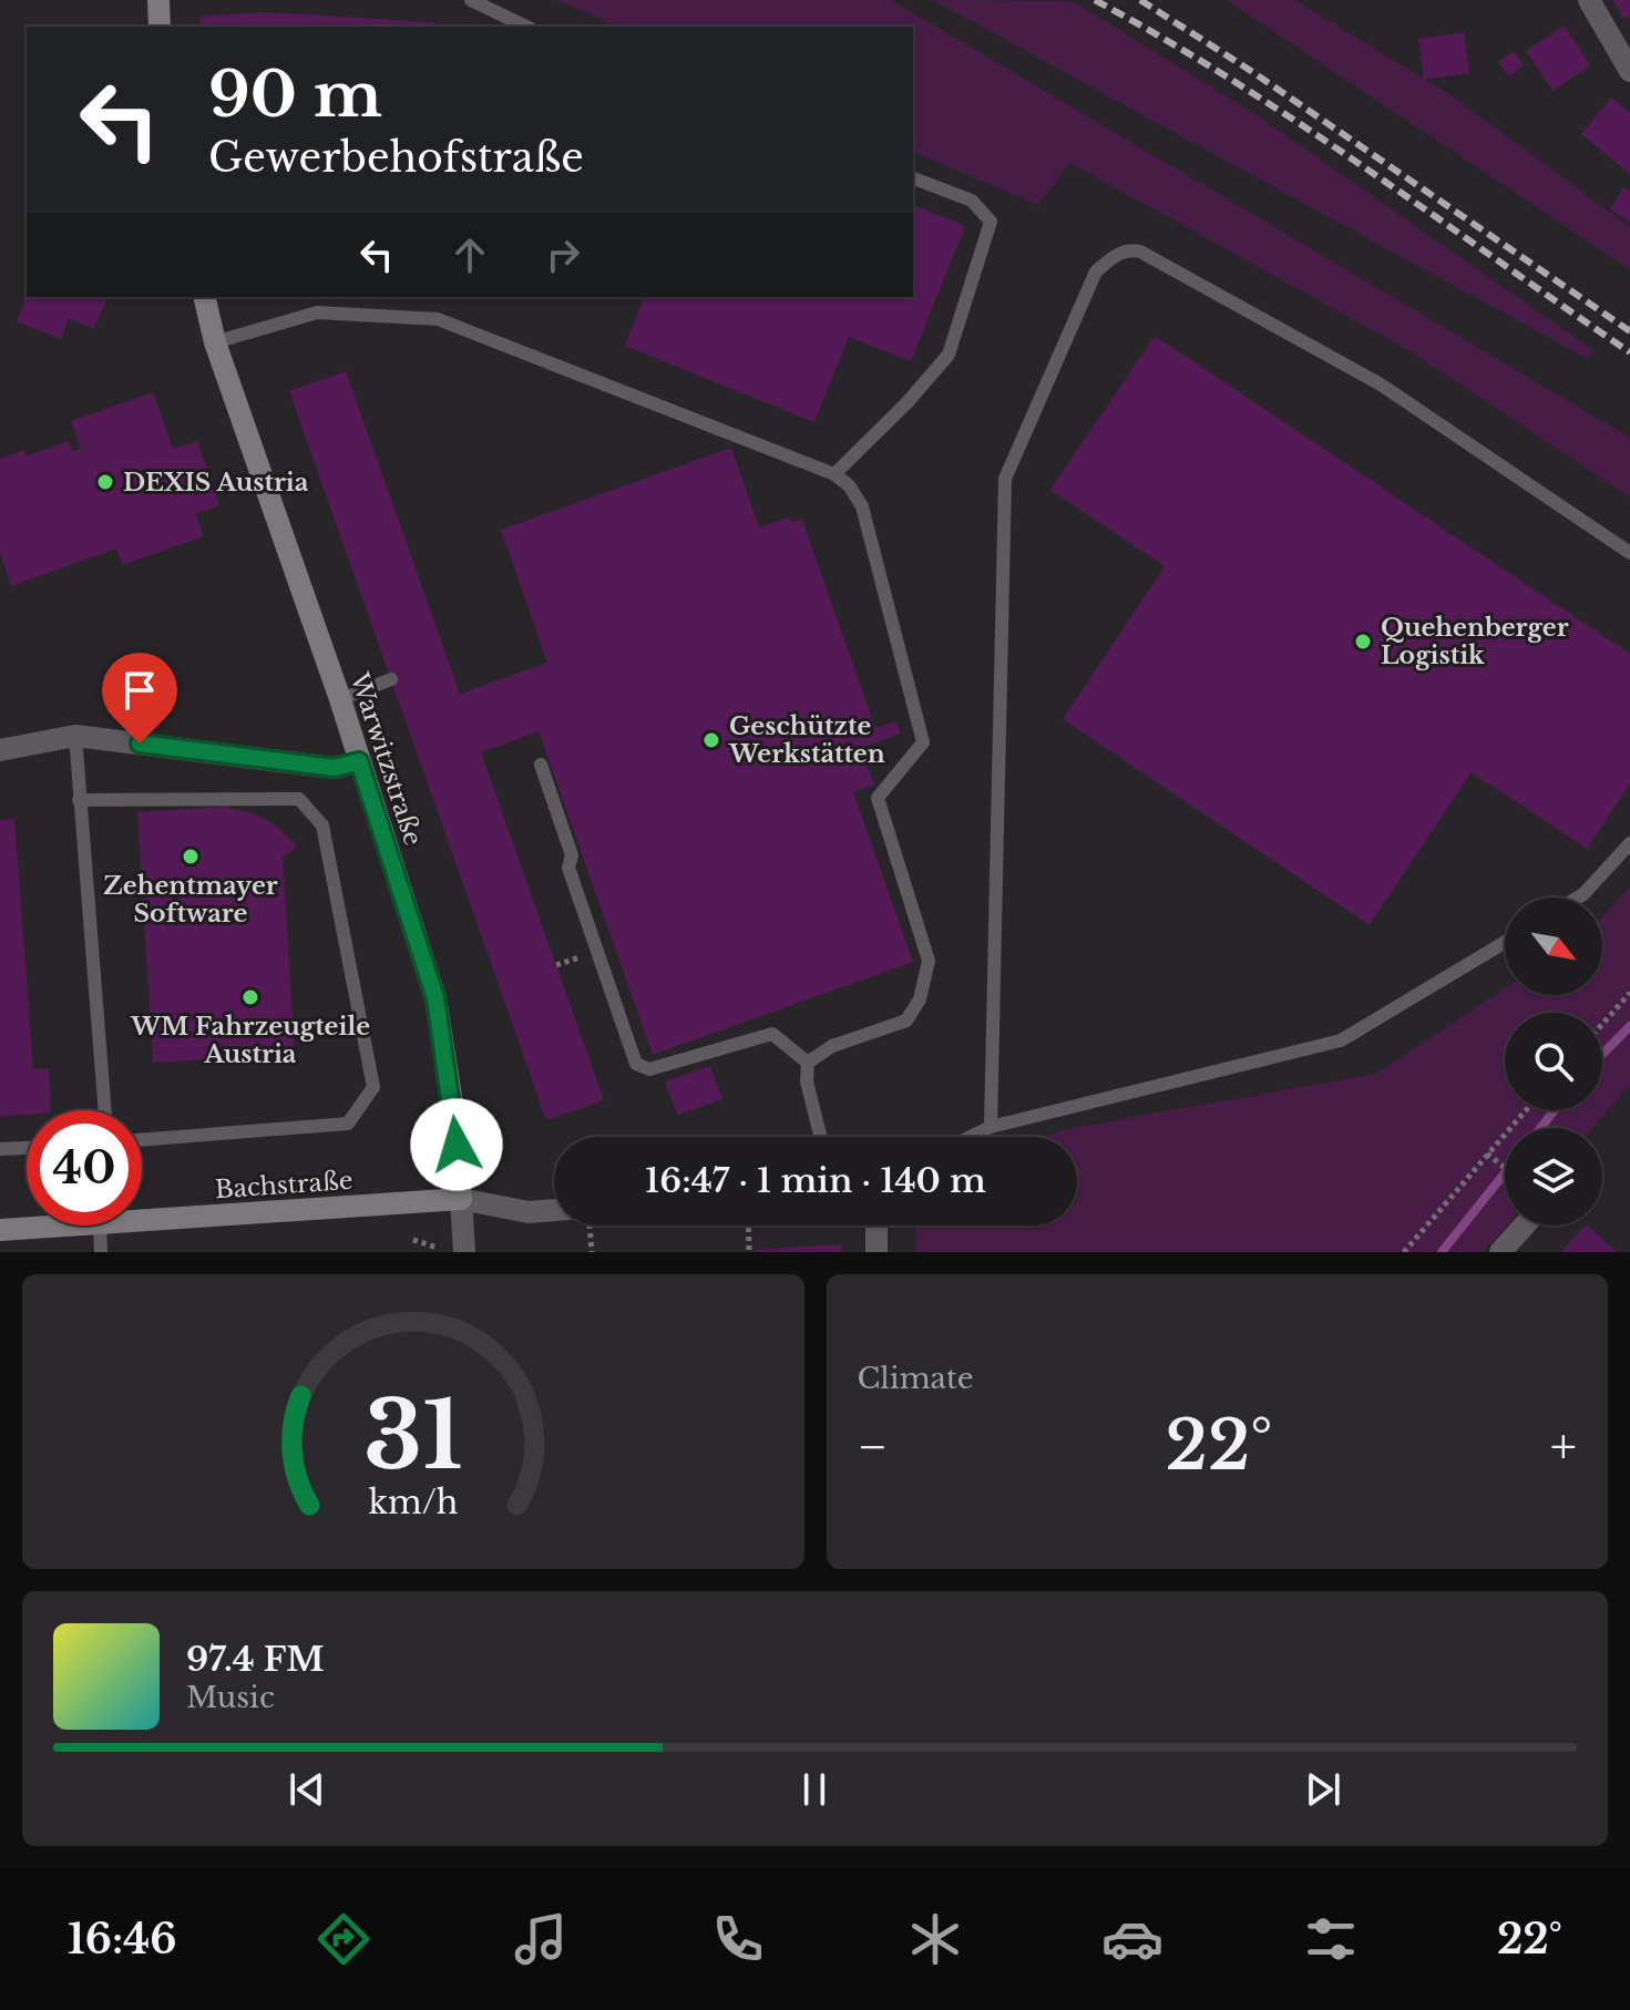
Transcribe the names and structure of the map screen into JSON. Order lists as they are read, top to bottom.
{
  "streets": {
    "street": ["Warwitzstraße", "Bachstraße"]
  },
  "crossings": [
    ["Warwitzstraße", "Bachstraße"]
  ],
  "places": [
    "DEXIS Austria",
    "Quehenberger Logistik",
    "Geschützte Werkstätten",
    "Zehentmayer Software",
    "WM Fahrzeugteile Austria"
  ],
  "north": "bottom right",
  "page": {
    "turn": ["90 m", "Gewerbehofstraße"],
    "limit": "40",
    "trip": "16:47 · 1 min · 140 m",
    "tile": "Climate",
    "heat": ["−", "22°", "+"],
    "song": ["97.4 FM", "Music"],
    "tabs": ["16:46", "22°"],
    "gauge": ["31", "km/h"]
  }
}
